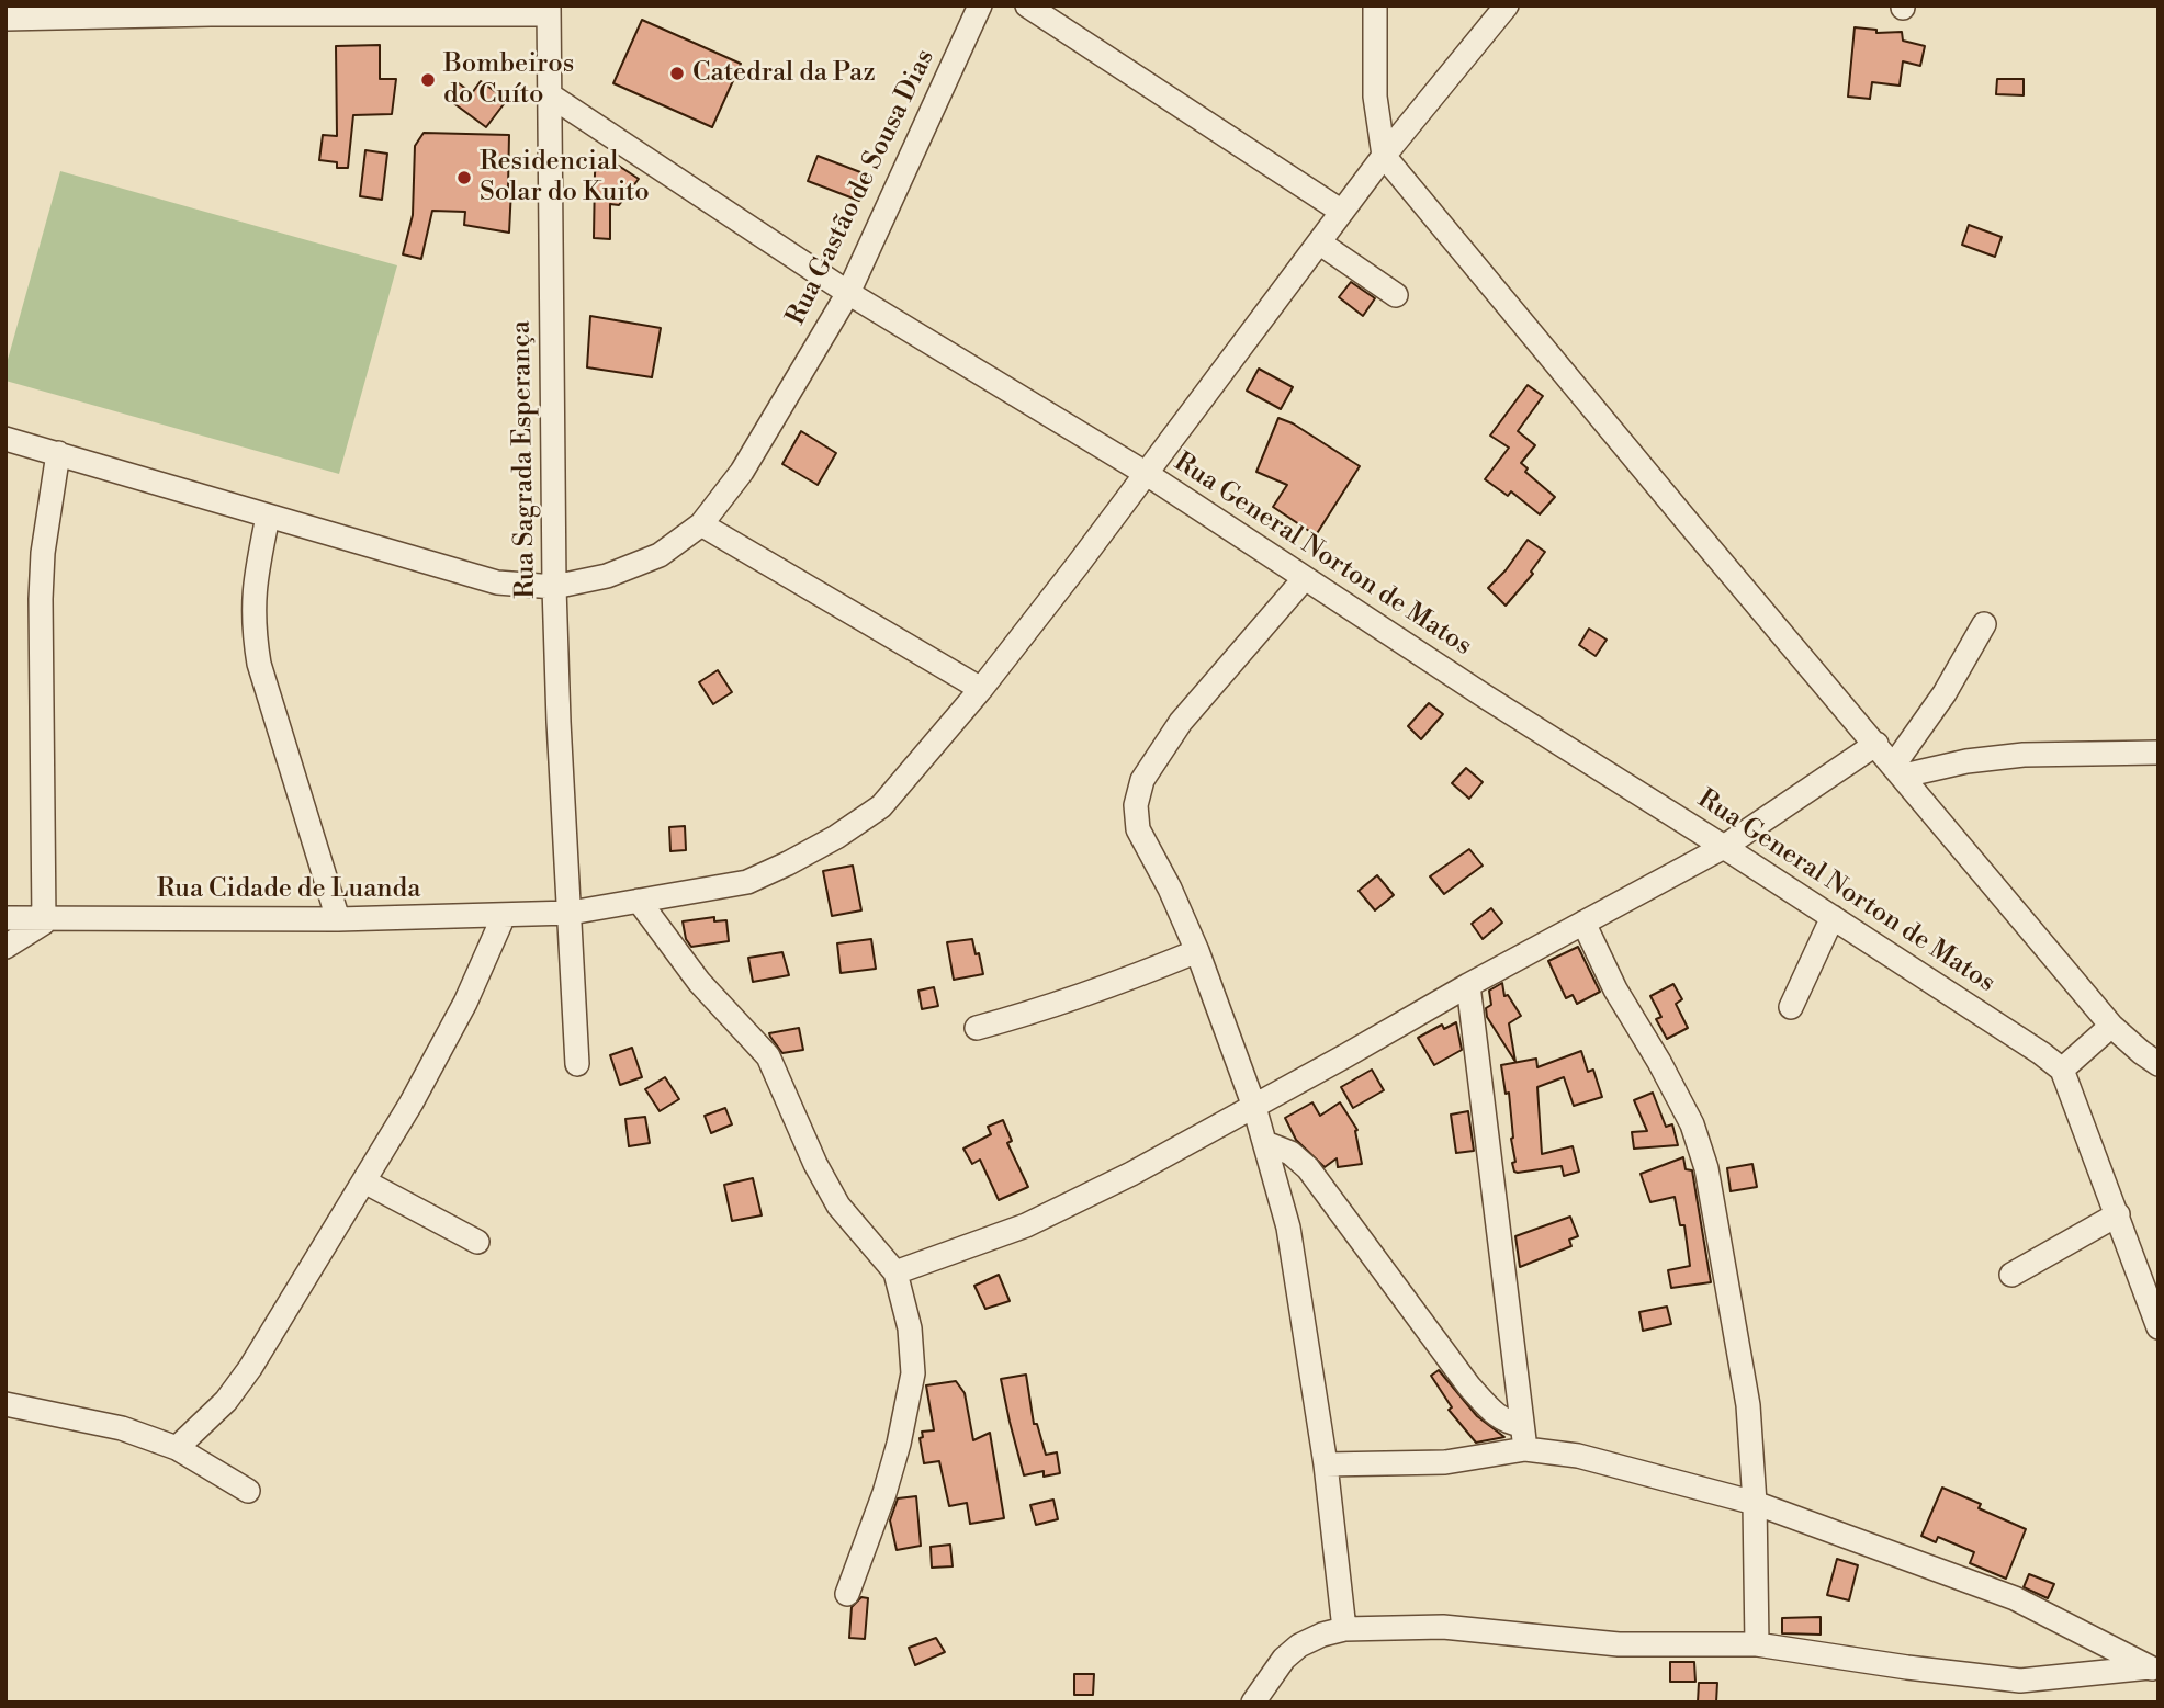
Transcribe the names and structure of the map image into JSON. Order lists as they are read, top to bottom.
{
  "streets": {
    "street": [
      "Rua Gastão de Sousa Dias",
      "Rua Sagrada Esperança",
      "Rua General Norton de Matos",
      "Rua Cidade de Luanda"
    ]
  },
  "crossings": [
    ["Rua Gastão de Sousa Dias", "Rua Sagrada Esperança"],
    ["Rua Gastão de Sousa Dias", "Rua General Norton de Matos"],
    ["Rua Sagrada Esperança", "Rua General Norton de Matos"],
    ["Rua Sagrada Esperança", "Rua Cidade de Luanda"],
    ["Rua General Norton de Matos", "Rua Cidade de Luanda"]
  ],
  "places": ["Catedral da Paz", "Bombeiros do Cuíto", "Residencial Solar do Kuito"]
}
